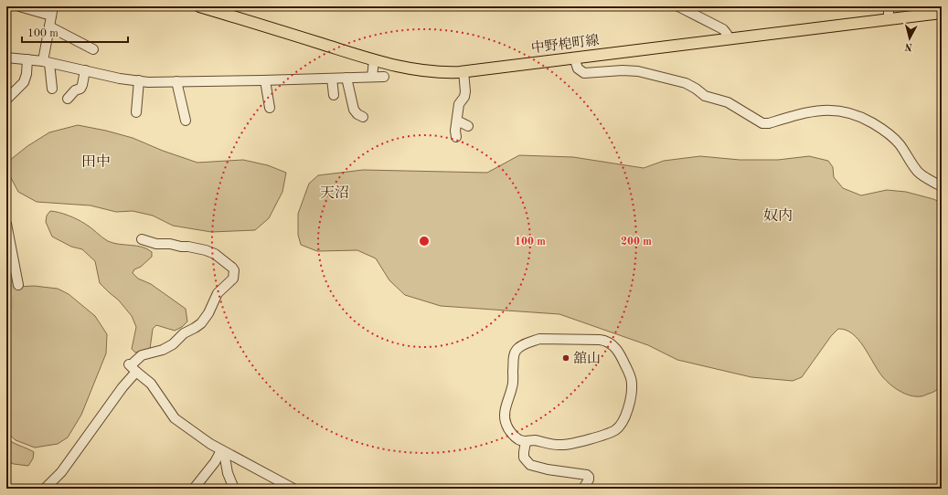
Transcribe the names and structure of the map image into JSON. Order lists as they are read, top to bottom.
{
  "streets": {
    "main road": ["中野梍町線"]
  },
  "districts": ["田中", "天沼", "奴内"],
  "places": ["舘山"],
  "scale_bar": "100 m",
  "north": "bottom",
  "rings": ["100 m", "200 m"]
}
